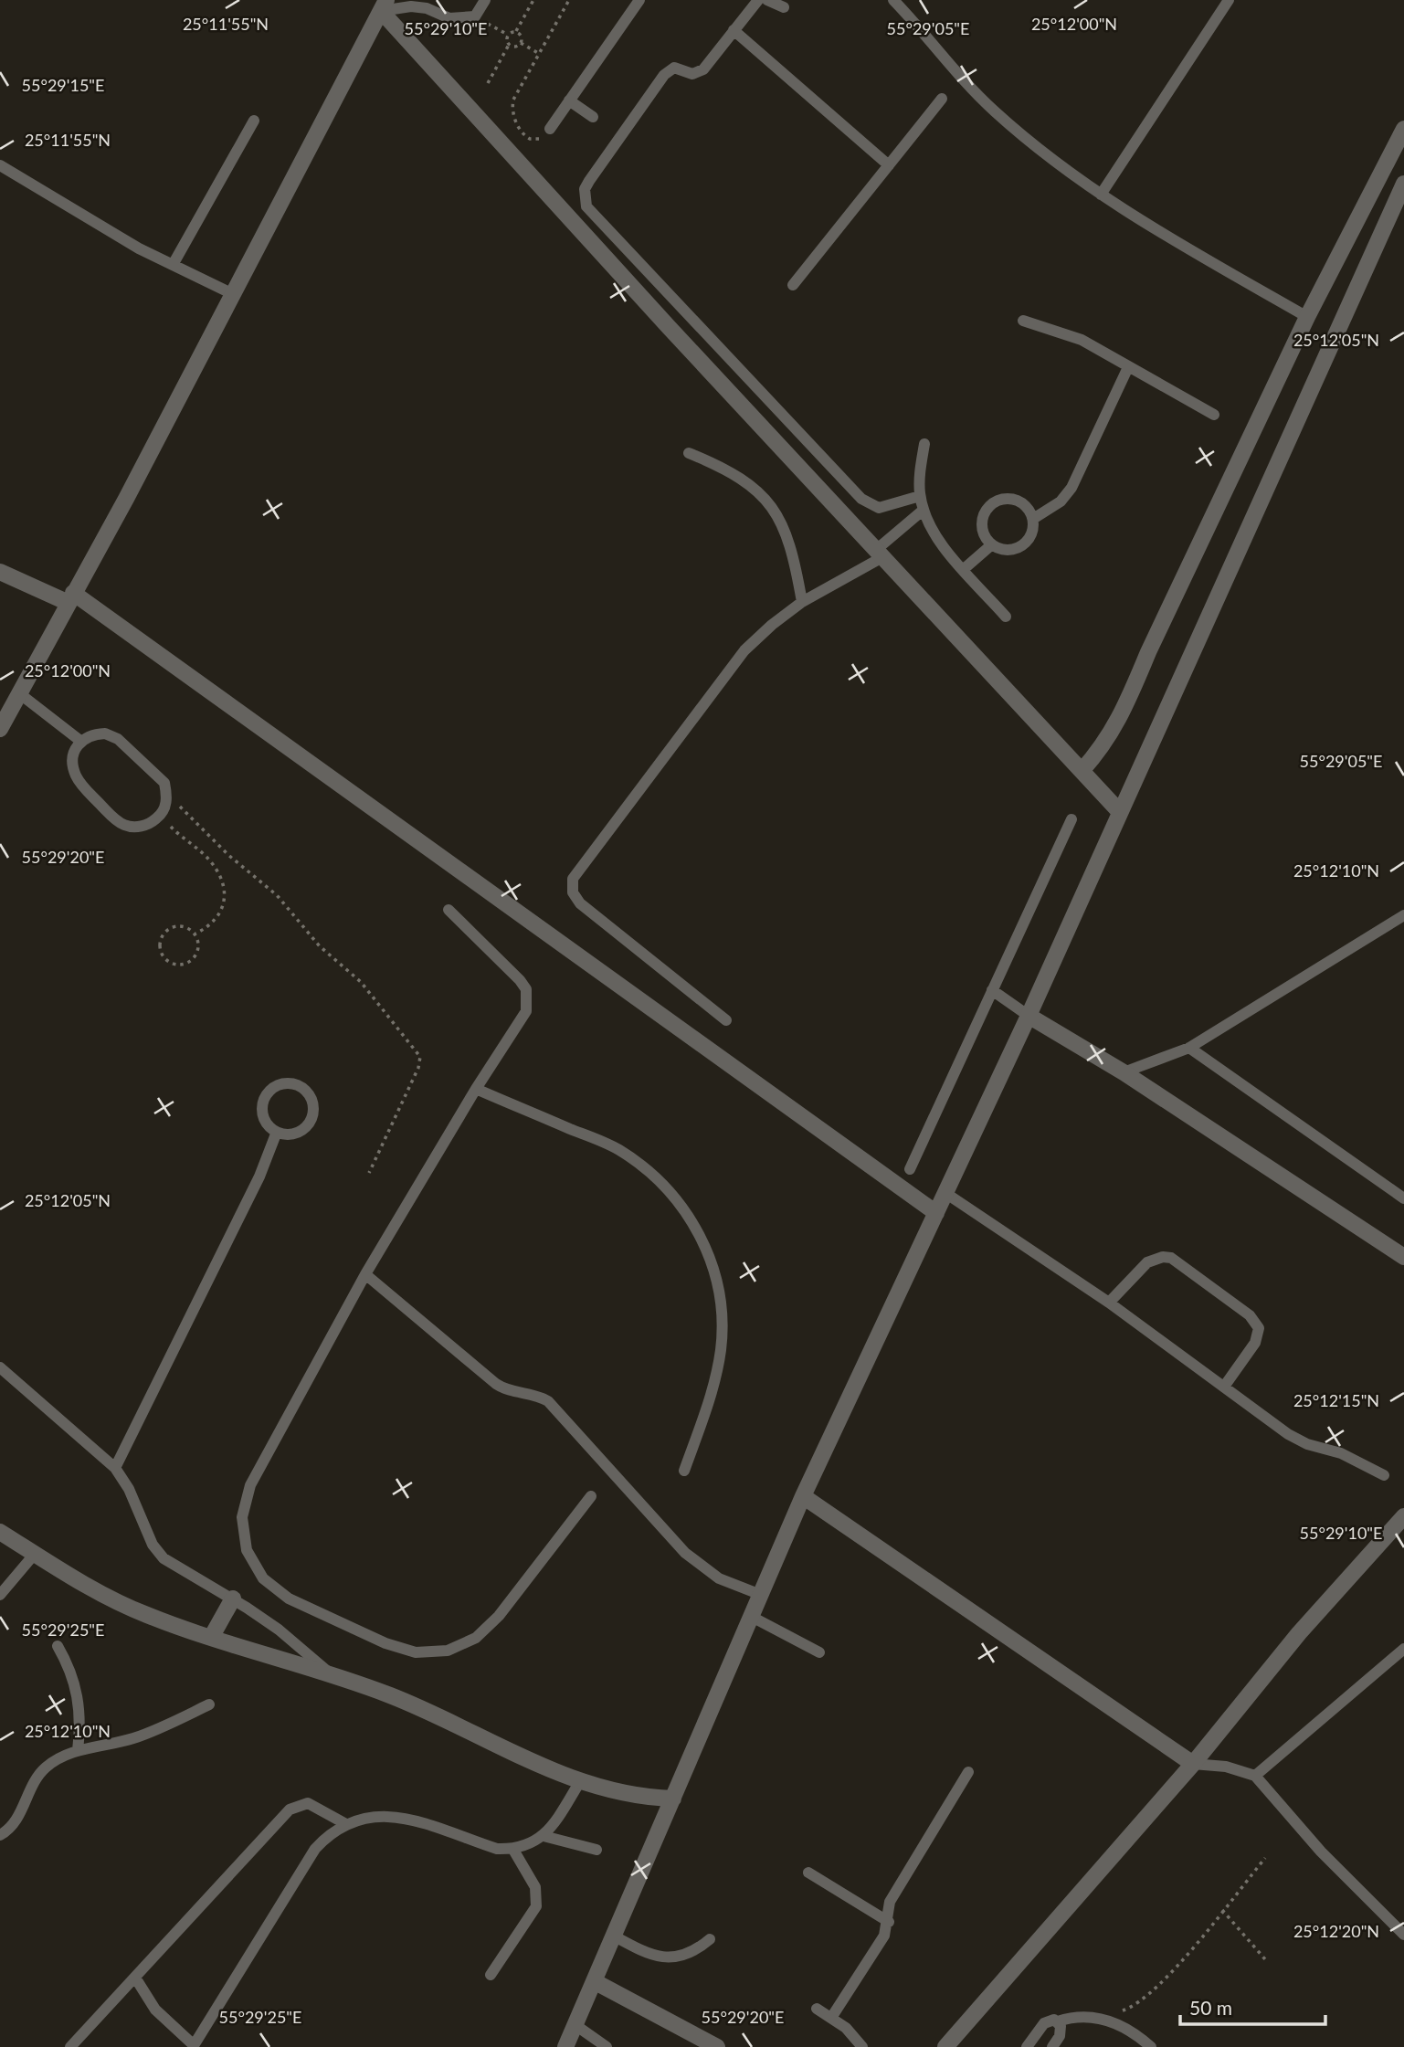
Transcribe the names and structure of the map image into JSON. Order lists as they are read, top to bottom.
{
  "scale_bar": "50 m",
  "coordinates": [
    "25°11'55\"N",
    "25°12'00\"N",
    "55°29'10\"E",
    "55°29'05\"E",
    "55°29'15\"E",
    "25°12'05\"N",
    "55°29'20\"E",
    "25°12'10\"N",
    "25°12'15\"N",
    "55°29'25\"E",
    "25°12'20\"N"
  ]
}
